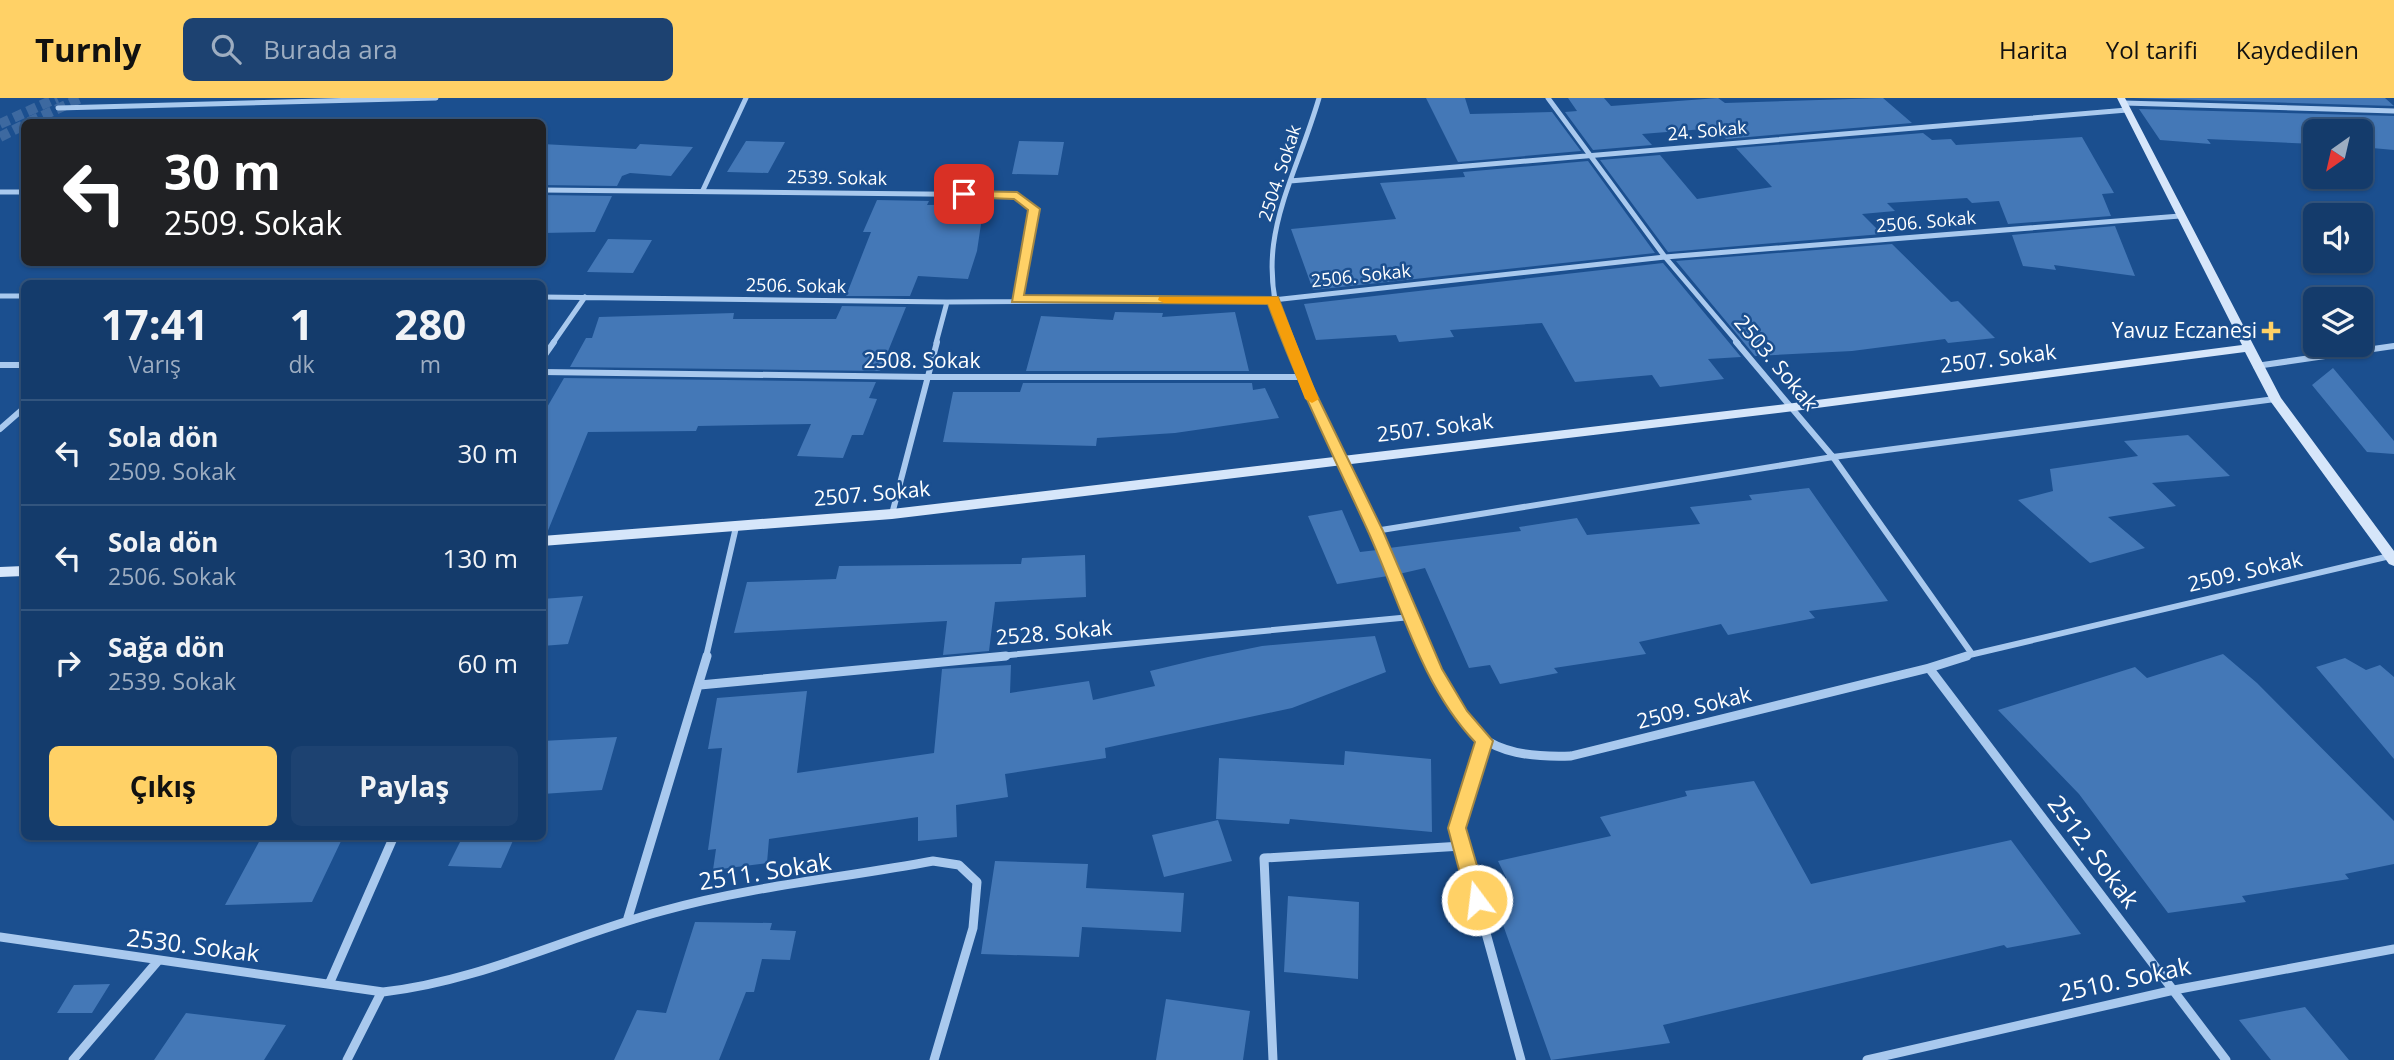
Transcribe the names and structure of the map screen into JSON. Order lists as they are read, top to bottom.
{
  "streets": {
    "street": [
      "24. Sokak",
      "2504. Sokak",
      "2539. Sokak",
      "2506. Sokak",
      "2507. Sokak",
      "2508. Sokak",
      "2503. Sokak",
      "2509. Sokak",
      "2528. Sokak",
      "2512. Sokak",
      "2511. Sokak",
      "2530. Sokak",
      "2510. Sokak"
    ]
  },
  "crossings": [
    ["24. Sokak", "2504. Sokak"],
    ["24. Sokak", "2503. Sokak"],
    ["2504. Sokak", "2506. Sokak"],
    ["2504. Sokak", "2509. Sokak"],
    ["2539. Sokak", "2506. Sokak"],
    ["2506. Sokak", "2503. Sokak"],
    ["2506. Sokak", "2509. Sokak"],
    ["2507. Sokak", "2503. Sokak"],
    ["2507. Sokak", "2509. Sokak"],
    ["2508. Sokak", "2509. Sokak"],
    ["2503. Sokak", "2509. Sokak"],
    ["2509. Sokak", "2528. Sokak"],
    ["2509. Sokak", "2512. Sokak"],
    ["2512. Sokak", "2510. Sokak"],
    ["2511. Sokak", "2530. Sokak"]
  ],
  "places": {
    "health": ["Yavuz Eczanesi"]
  },
  "north": "bottom left",
  "page": {
    "header": "Turnly",
    "search": "Burada ara",
    "nav": ["Harita", "Yol tarifi", "Kaydedilen"],
    "turn": ["30 m", "2509. Sokak"],
    "eta": [
      "17:41",
      "Varış",
      "1",
      "dk",
      "280",
      "m"
    ],
    "list": [
      {
        "name": "Sola dön",
        "note": "2509. Sokak",
        "value": "30 m"
      },
      {
        "name": "Sola dön",
        "note": "2506. Sokak",
        "value": "130 m"
      },
      {
        "name": "Sağa dön",
        "note": "2539. Sokak",
        "value": "60 m"
      }
    ],
    "buttons": ["Çıkış", "Paylaş"]
  }
}
